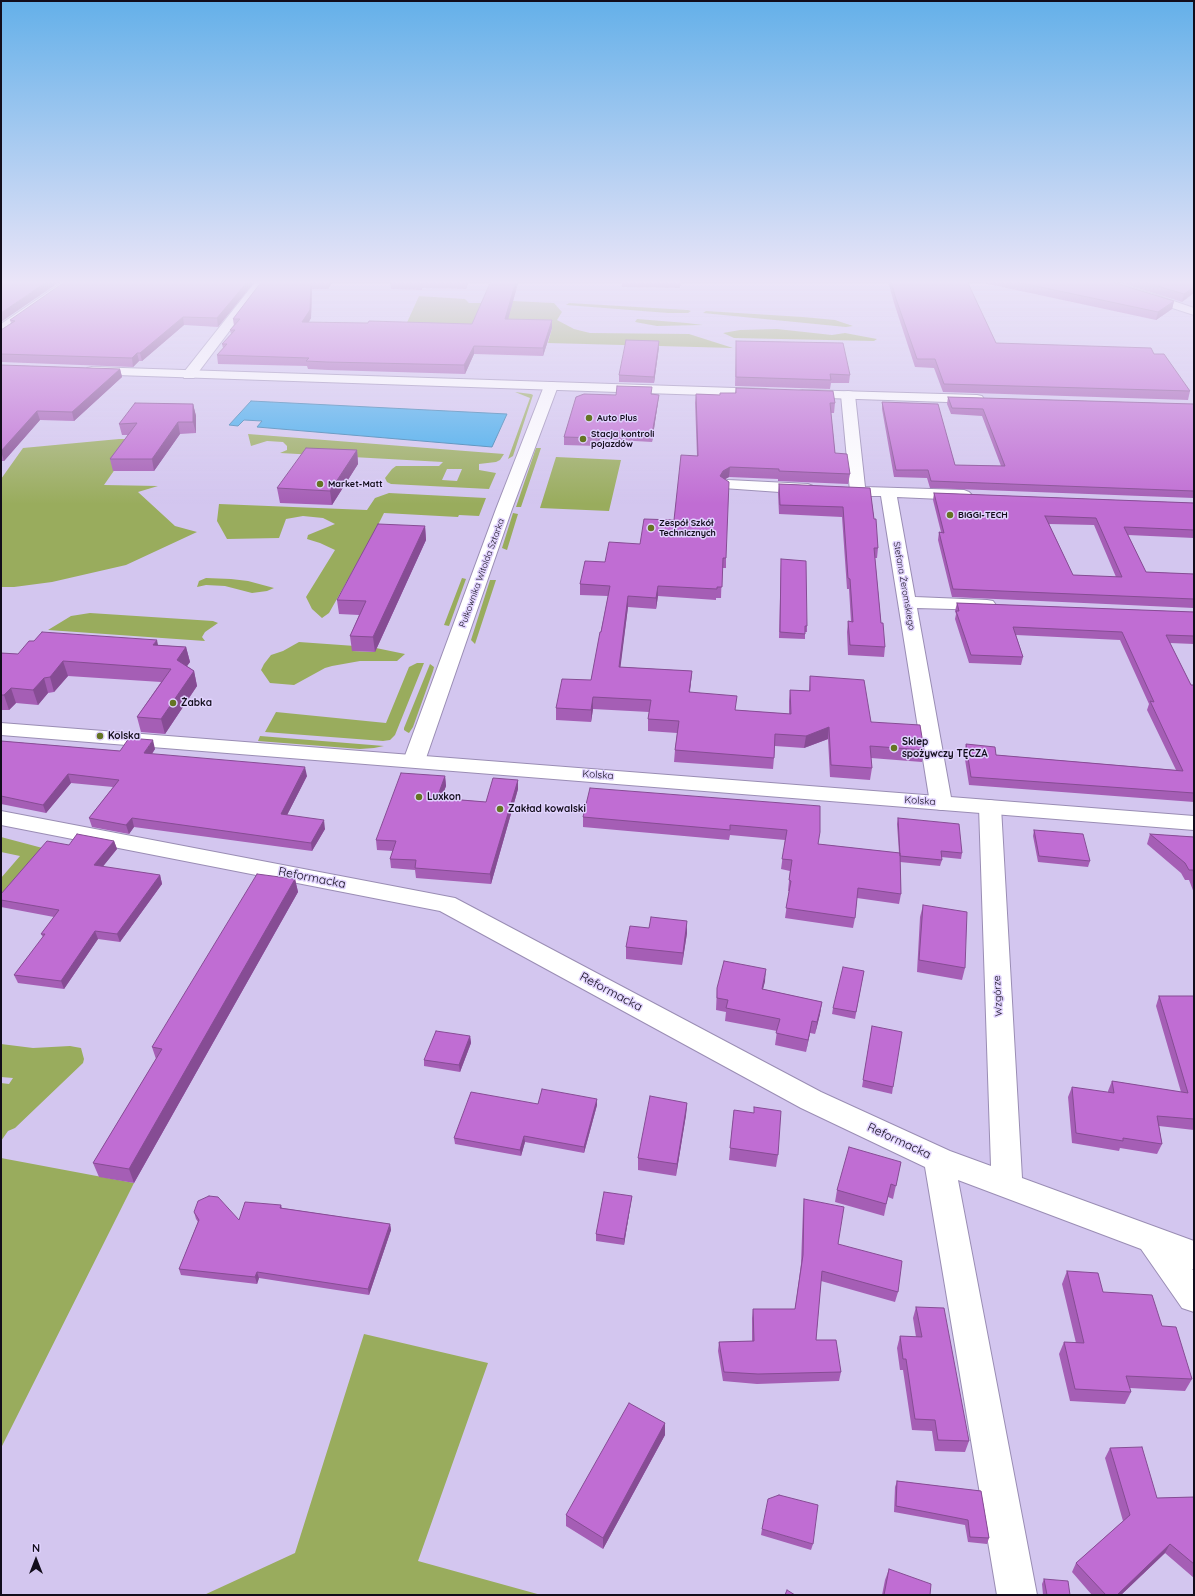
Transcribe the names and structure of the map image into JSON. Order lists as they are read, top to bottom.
{
  "streets": {
    "street": [
      "Pułkownika Witolda Sztarka",
      "Stefana Żeromskiego",
      "Kolska",
      "Reformacka",
      "Wzgórze"
    ]
  },
  "crossings": [
    ["Pułkownika Witolda Sztarka", "Kolska"],
    ["Stefana Żeromskiego", "Kolska"],
    ["Kolska", "Wzgórze"],
    ["Reformacka", "Wzgórze"]
  ],
  "places": [
    "Auto Plus",
    "Stacja kontroli pojazdów",
    "Market-Matt",
    "BIGGI-TECH",
    "Zespół Szkół Technicznych",
    "Żabka",
    "Kolska",
    "Sklep spożywczy TĘCZA",
    "Luxkon",
    "Zakład kowalski"
  ],
  "north": "top"
}
